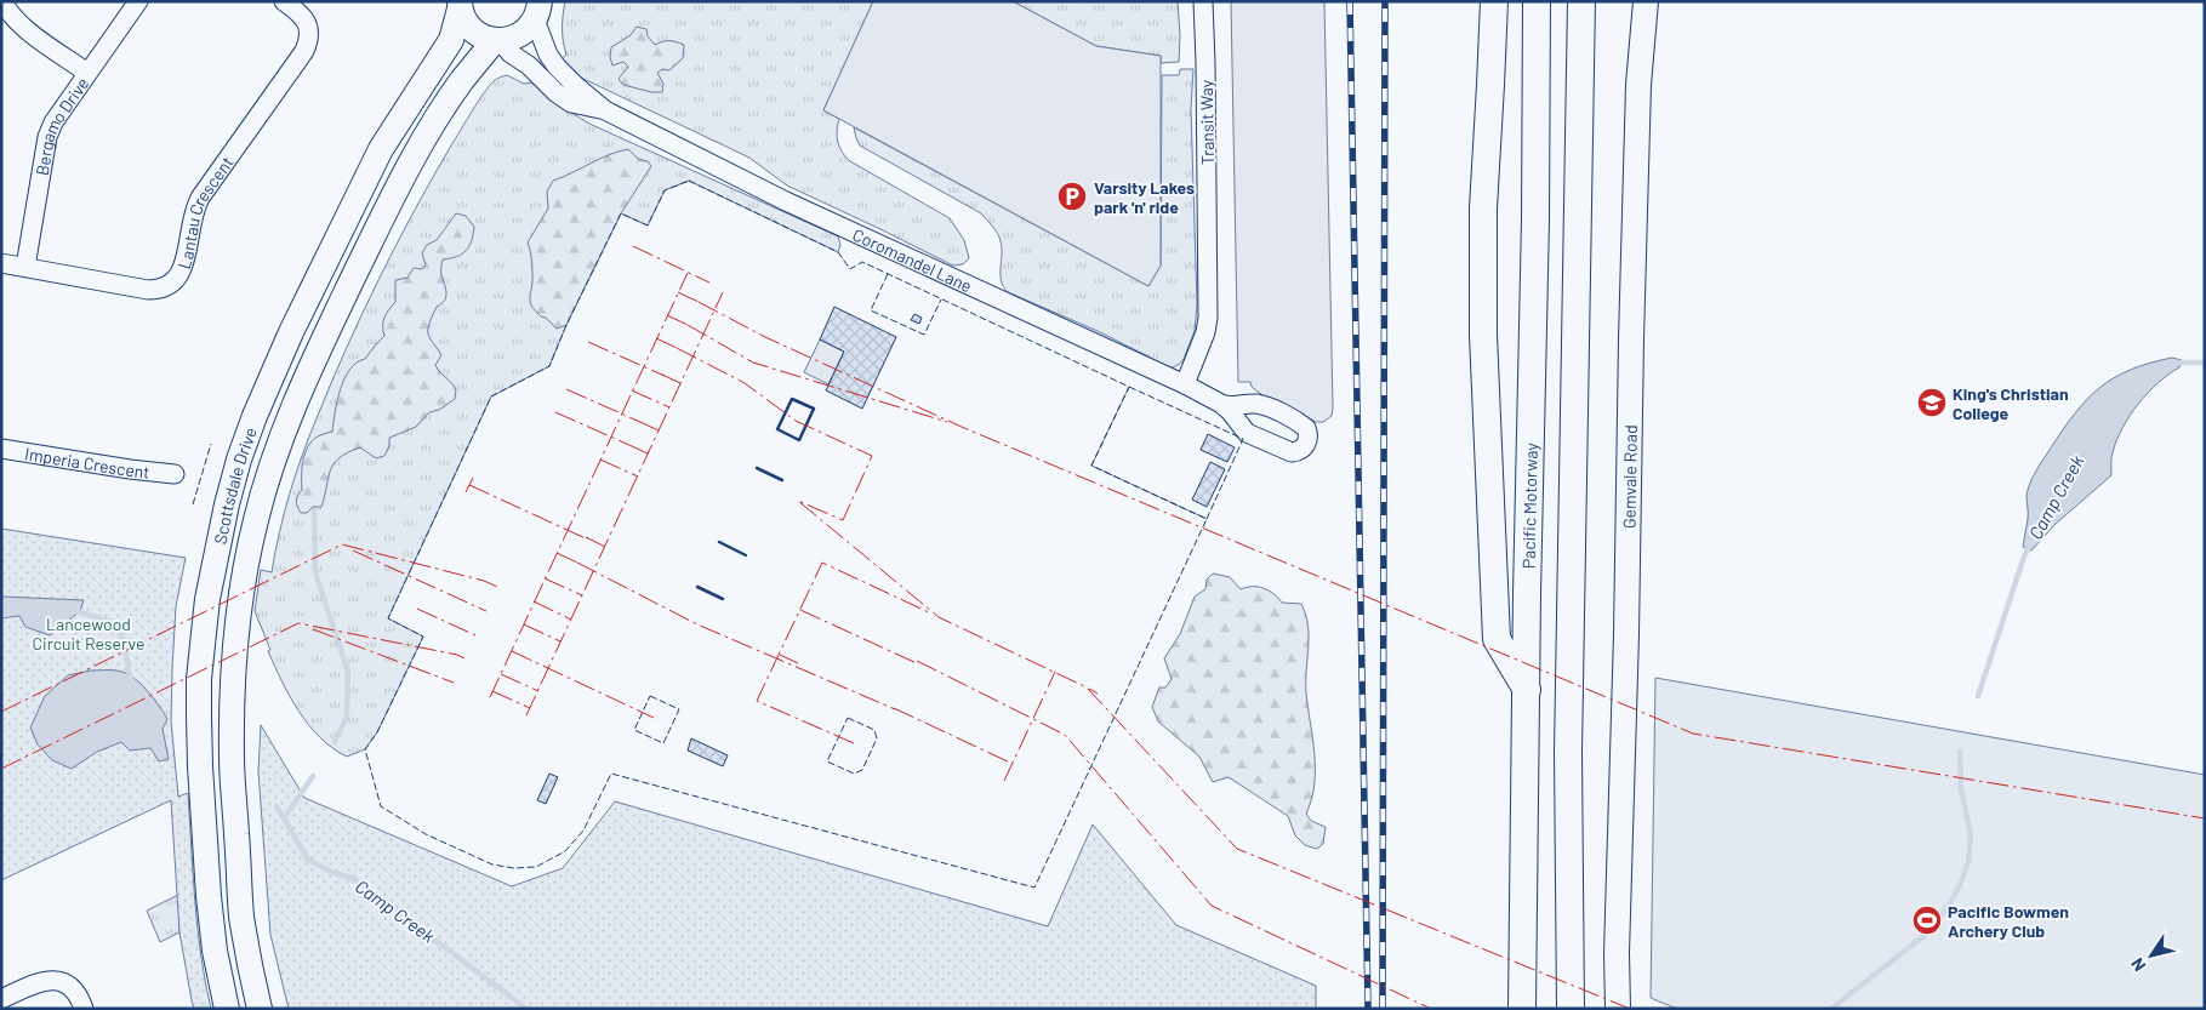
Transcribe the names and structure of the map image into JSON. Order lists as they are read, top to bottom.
{
  "streets": {
    "highway": ["Pacific Motorway"],
    "main road": ["Gemvale Road", "Scottsdale Drive"],
    "street": [
      "Transit Way",
      "Bergamo Drive",
      "Lantau Crescent",
      "Coromandel Lane",
      "Imperia Crescent"
    ]
  },
  "crossings": [
    ["Transit Way", "Coromandel Lane"],
    ["Bergamo Drive", "Lantau Crescent"],
    ["Coromandel Lane", "Scottsdale Drive"]
  ],
  "water": ["Camp Creek"],
  "parks": ["Lancewood Circuit Reserve"],
  "places": {
    "parking": ["Varsity Lakes park 'n' ride"],
    "school or university": ["King's Christian College"],
    "sports": ["Pacific Bowmen Archery Club"]
  },
  "north": "bottom left"
}
